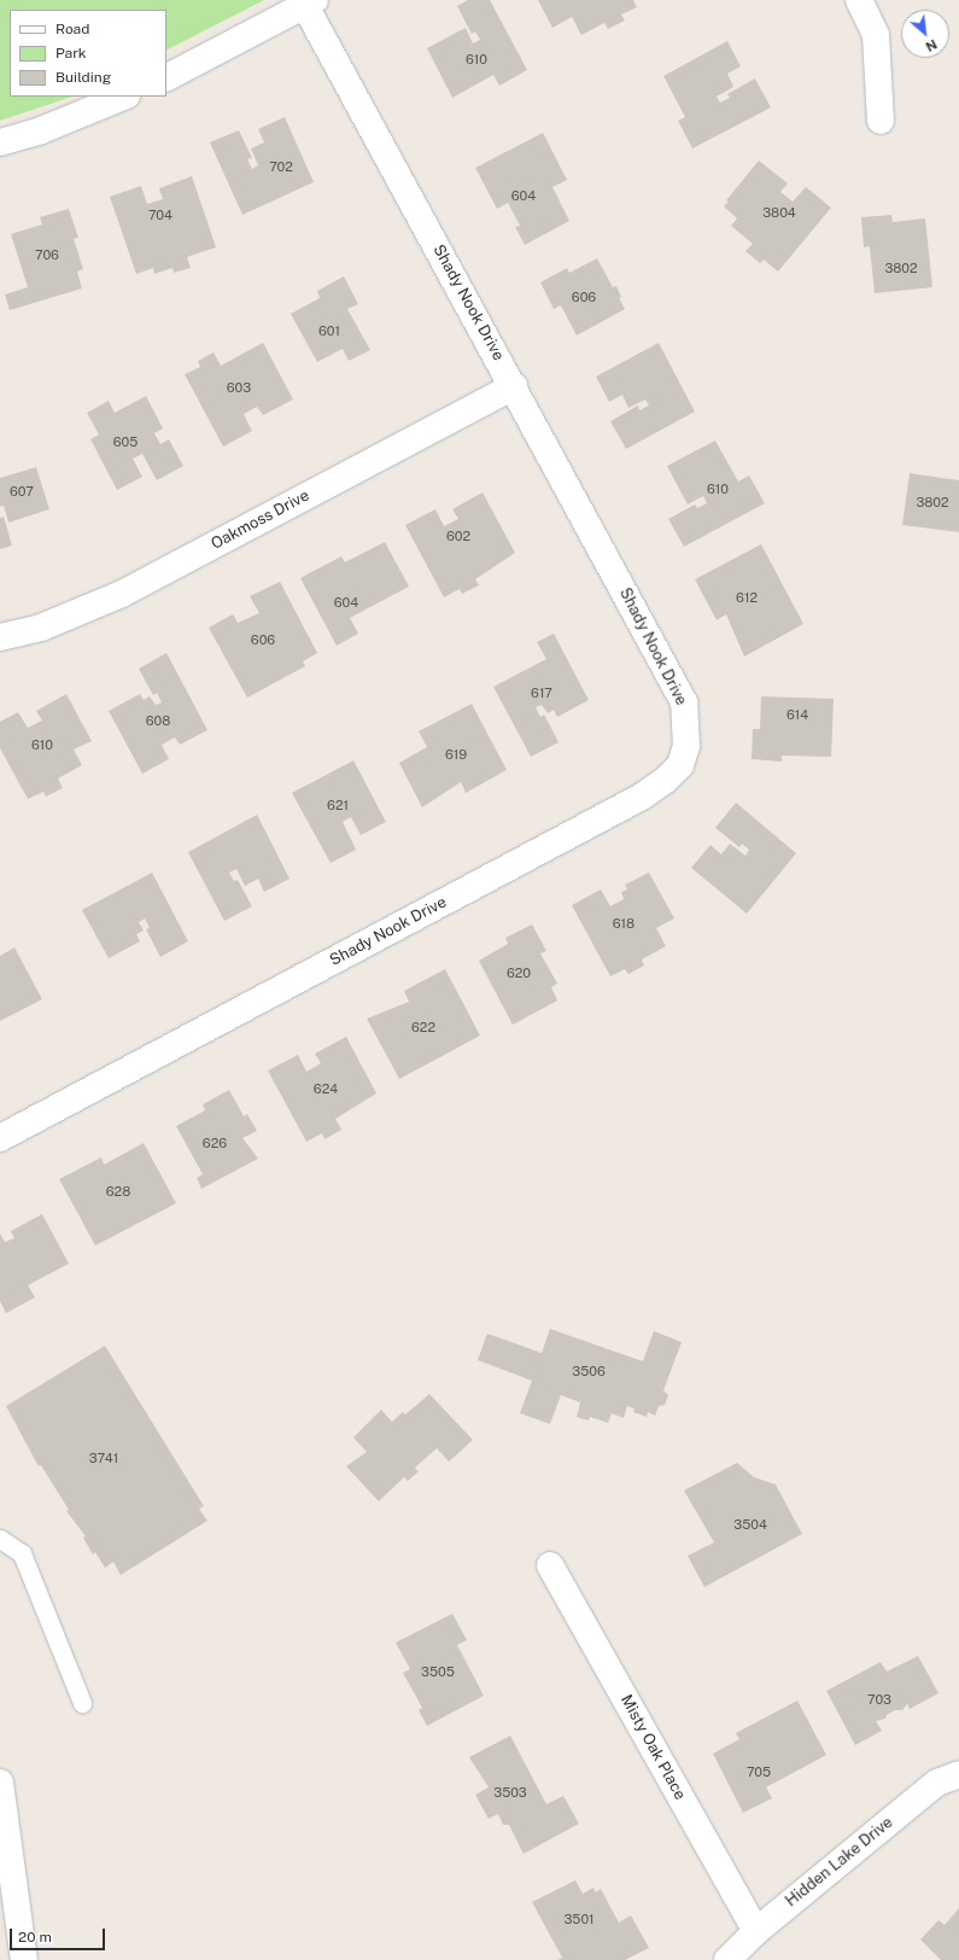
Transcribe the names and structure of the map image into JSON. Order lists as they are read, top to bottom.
{
  "streets": {
    "street": [
      "Shady Nook Drive",
      "Oakmoss Drive",
      "Misty Oak Place",
      "Hidden Lake Drive"
    ]
  },
  "crossings": [
    ["Shady Nook Drive", "Oakmoss Drive"],
    ["Misty Oak Place", "Hidden Lake Drive"]
  ],
  "house_numbers": [
    "610",
    "702",
    "604",
    "3804",
    "704",
    "706",
    "3802",
    "606",
    "601",
    "603",
    "605",
    "610",
    "607",
    "3802",
    "602",
    "612",
    "604",
    "606",
    "617",
    "614",
    "608",
    "610",
    "619",
    "621",
    "618",
    "620",
    "622",
    "624",
    "626",
    "628",
    "3506",
    "3741",
    "3504",
    "3505",
    "703",
    "705",
    "3503",
    "3501"
  ],
  "legend": ["Road", "Park", "Building"],
  "scale_bar": "20 m",
  "north": "bottom right"
}
